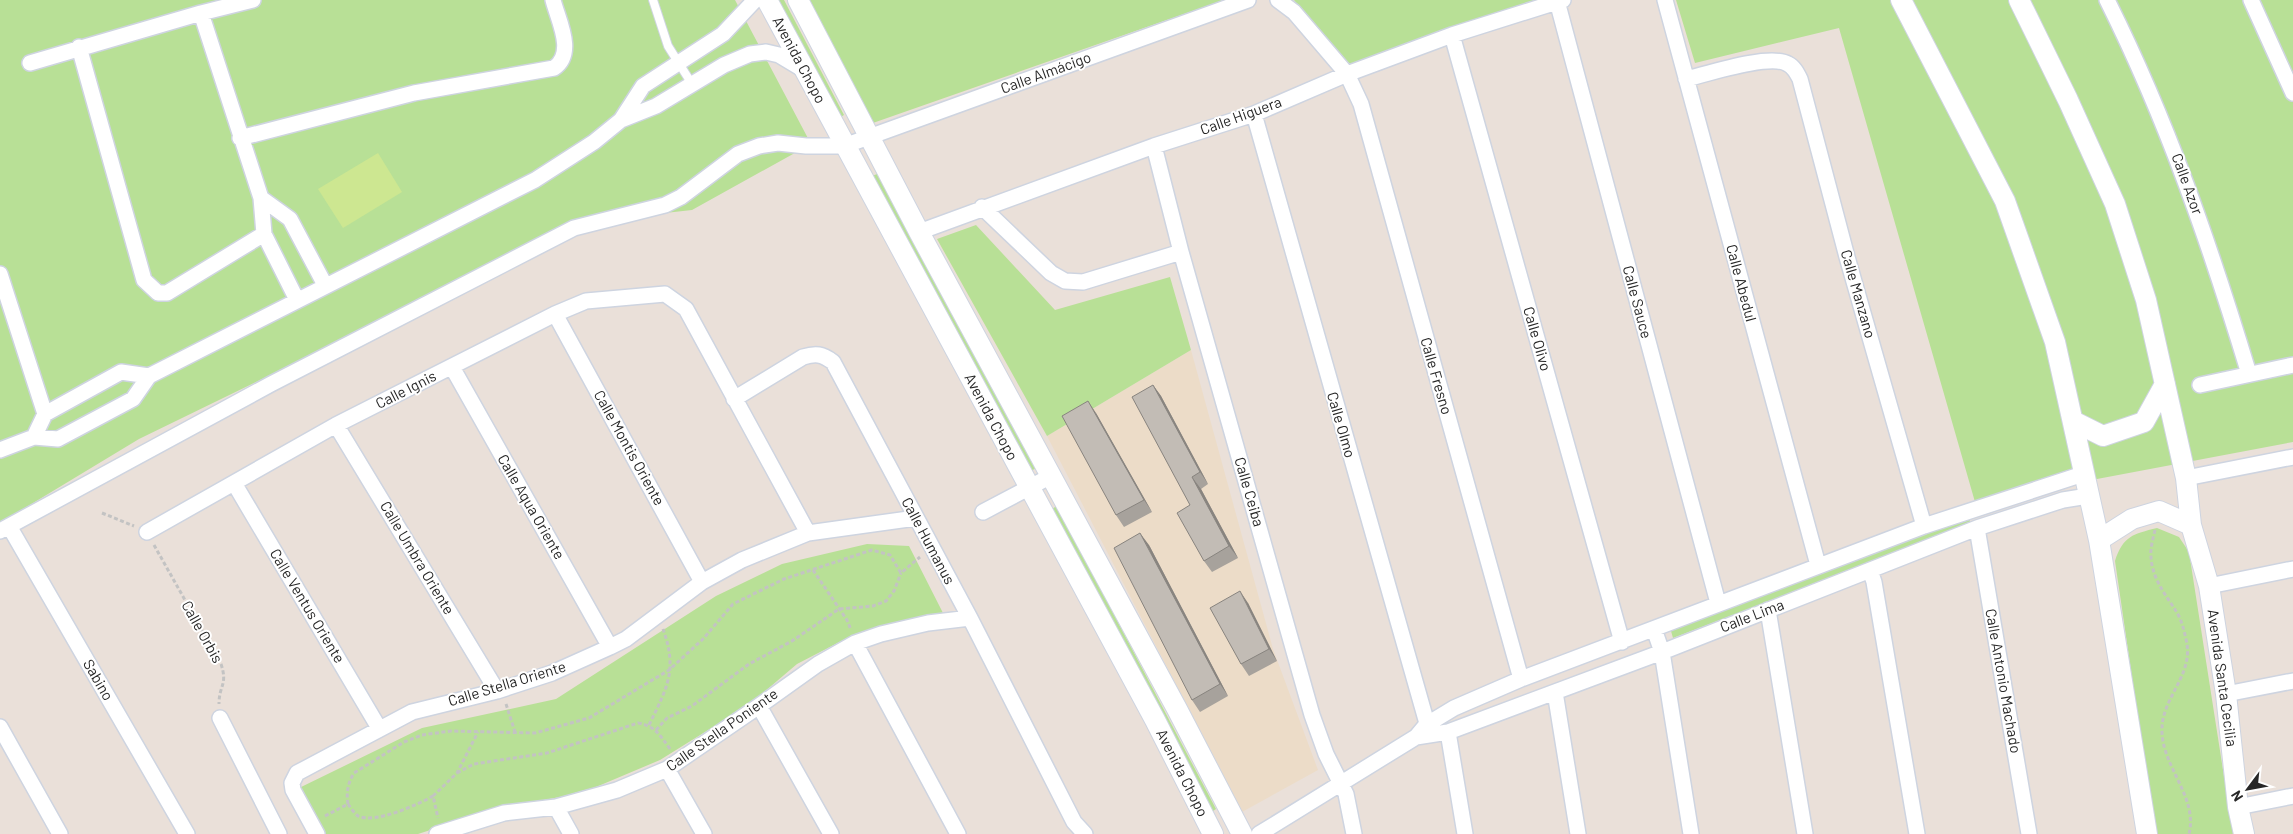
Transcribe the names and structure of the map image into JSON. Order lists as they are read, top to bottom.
{
  "streets": {
    "street": [
      "Avenida Chopo",
      "Calle Almácigo",
      "Calle Higuera",
      "Calle Azor",
      "Calle Abedul",
      "Calle Manzano",
      "Calle Sauce",
      "Calle Olivo",
      "Calle Fresno",
      "Calle Ignis",
      "Calle Olmo",
      "Calle Montis Oriente",
      "Calle Ceiba",
      "Calle Aqua Oriente",
      "Calle Humanus",
      "Calle Umbra Oriente",
      "Calle Ventus Oriente",
      "Calle Lima",
      "Avenida Santa Cecilia",
      "Sabino",
      "Calle Antonio Machado",
      "Calle Stella Oriente",
      "Calle Stella Poniente"
    ],
    "path": ["Calle Orbis"]
  },
  "crossings": [
    ["Avenida Chopo", "Calle Almácigo"],
    ["Avenida Chopo", "Calle Higuera"],
    ["Calle Higuera", "Calle Sauce"],
    ["Calle Higuera", "Calle Olivo"],
    ["Calle Higuera", "Calle Fresno"],
    ["Calle Higuera", "Calle Olmo"],
    ["Calle Higuera", "Calle Ceiba"],
    ["Calle Abedul", "Calle Manzano"],
    ["Calle Abedul", "Calle Lima"],
    ["Calle Manzano", "Calle Lima"],
    ["Calle Sauce", "Calle Lima"],
    ["Calle Olivo", "Calle Lima"],
    ["Calle Fresno", "Calle Lima"],
    ["Calle Ignis", "Calle Montis Oriente"],
    ["Calle Ignis", "Calle Aqua Oriente"],
    ["Calle Ignis", "Calle Humanus"],
    ["Calle Ignis", "Calle Umbra Oriente"],
    ["Calle Ignis", "Calle Ventus Oriente"],
    ["Calle Ignis", "Calle Orbis"],
    ["Calle Olmo", "Calle Lima"],
    ["Calle Montis Oriente", "Calle Stella Oriente"],
    ["Calle Ceiba", "Calle Lima"],
    ["Calle Aqua Oriente", "Calle Stella Oriente"],
    ["Calle Humanus", "Calle Stella Oriente"],
    ["Calle Humanus", "Calle Stella Poniente"],
    ["Calle Umbra Oriente", "Calle Stella Oriente"],
    ["Calle Ventus Oriente", "Calle Stella Oriente"],
    ["Calle Lima", "Calle Antonio Machado"]
  ],
  "north": "bottom left"
}
